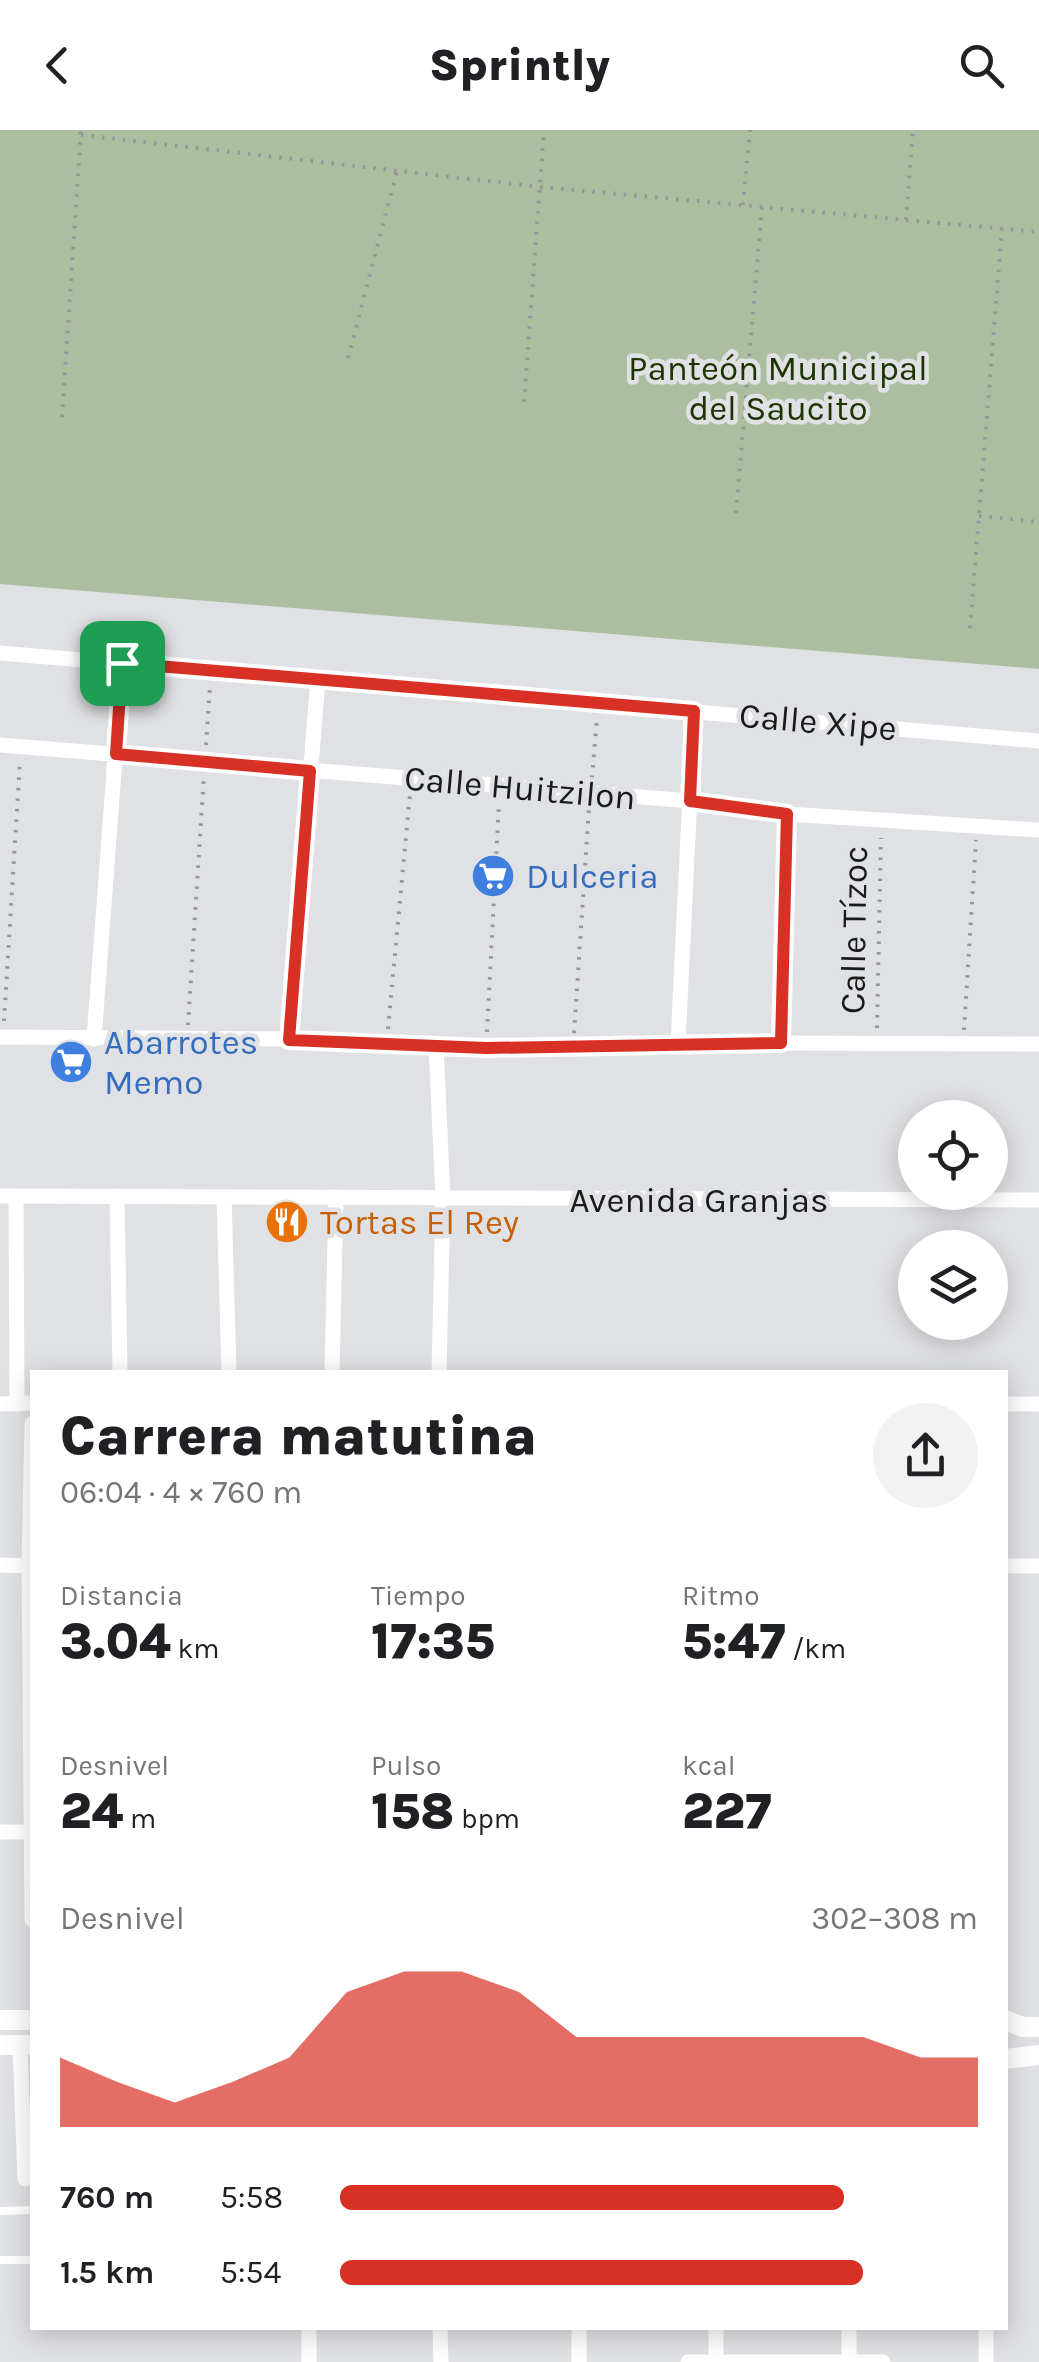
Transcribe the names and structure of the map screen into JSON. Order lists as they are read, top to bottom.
{
  "streets": {
    "street": ["Calle Xipe", "Calle Huitzilon", "Avenida Granjas"],
    "path": ["Calle Tízoc"]
  },
  "crossings": [
    ["Calle Huitzilon", "Calle Tízoc"]
  ],
  "parks": ["Panteón Municipal del Saucito"],
  "places": {
    "supermarket": ["Dulceria", "Abarrotes Memo"],
    "restaurant": ["Tortas El Rey"]
  },
  "page": {
    "header": "Sprintly",
    "heading": ["Carrera matutina", "06:04 · 4 × 760 m"],
    "stats": [
      ["Distancia", "3.04 km"],
      ["Tiempo", "17:35"],
      ["Ritmo", "5:47 /km"],
      ["Desnivel", "24 m"],
      ["Pulso", "158 bpm"],
      ["kcal", "227"]
    ],
    "chart": ["Desnivel", "302–308 m"],
    "list": [
      {
        "name": "760 m",
        "note": "5:58"
      },
      {
        "name": "1.5 km",
        "note": "5:54"
      }
    ]
  }
}
